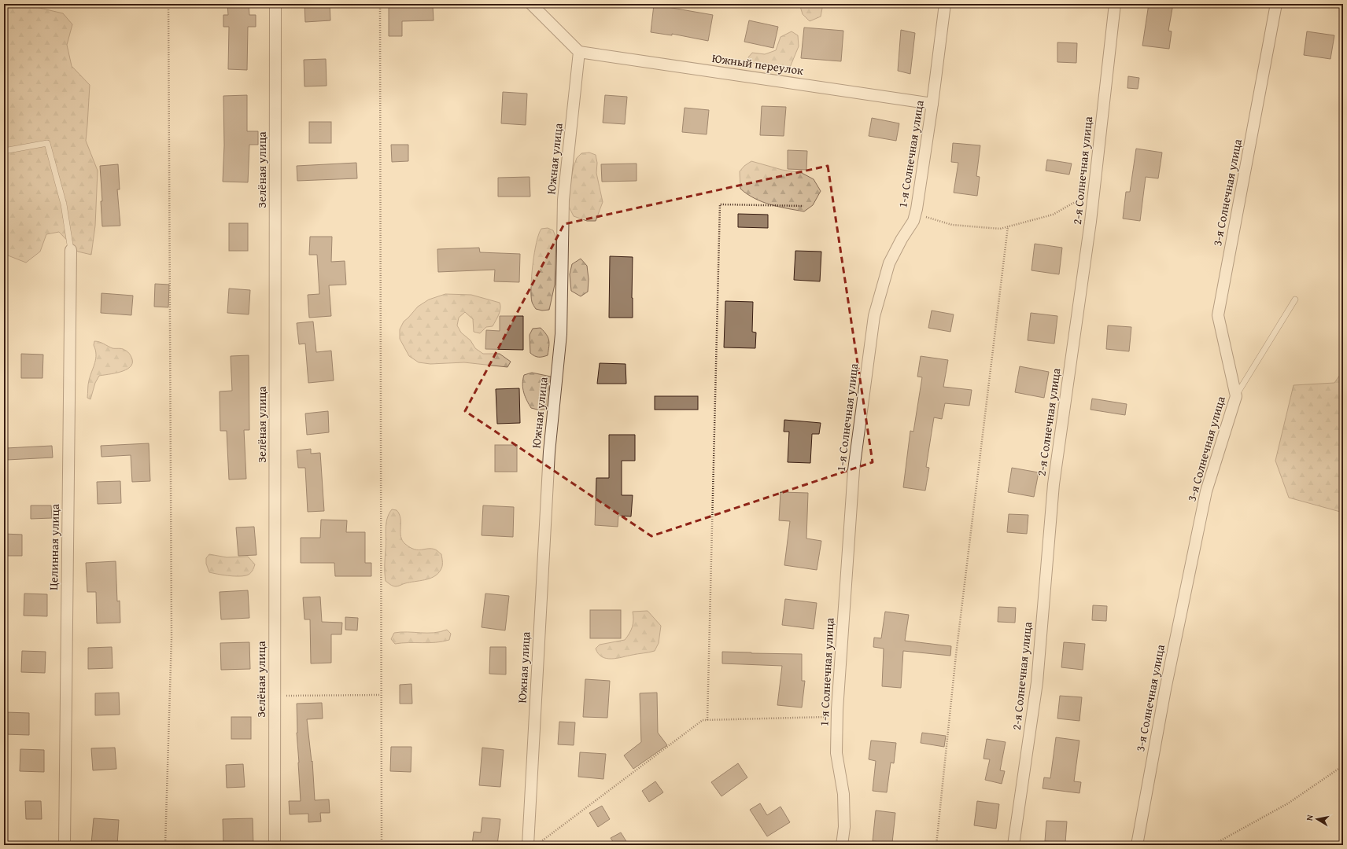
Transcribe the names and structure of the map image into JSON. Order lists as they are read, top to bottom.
{
  "streets": {
    "street": [
      "Южный переулок",
      "1-я Солнечная улица",
      "Южная улица",
      "Зелёная улица",
      "2-я Солнечная улица",
      "3-я Солнечная улица",
      "Целинная улица"
    ]
  },
  "crossings": [
    ["Южный переулок", "1-я Солнечная улица"],
    ["Южный переулок", "Южная улица"]
  ],
  "north": "left"
}
